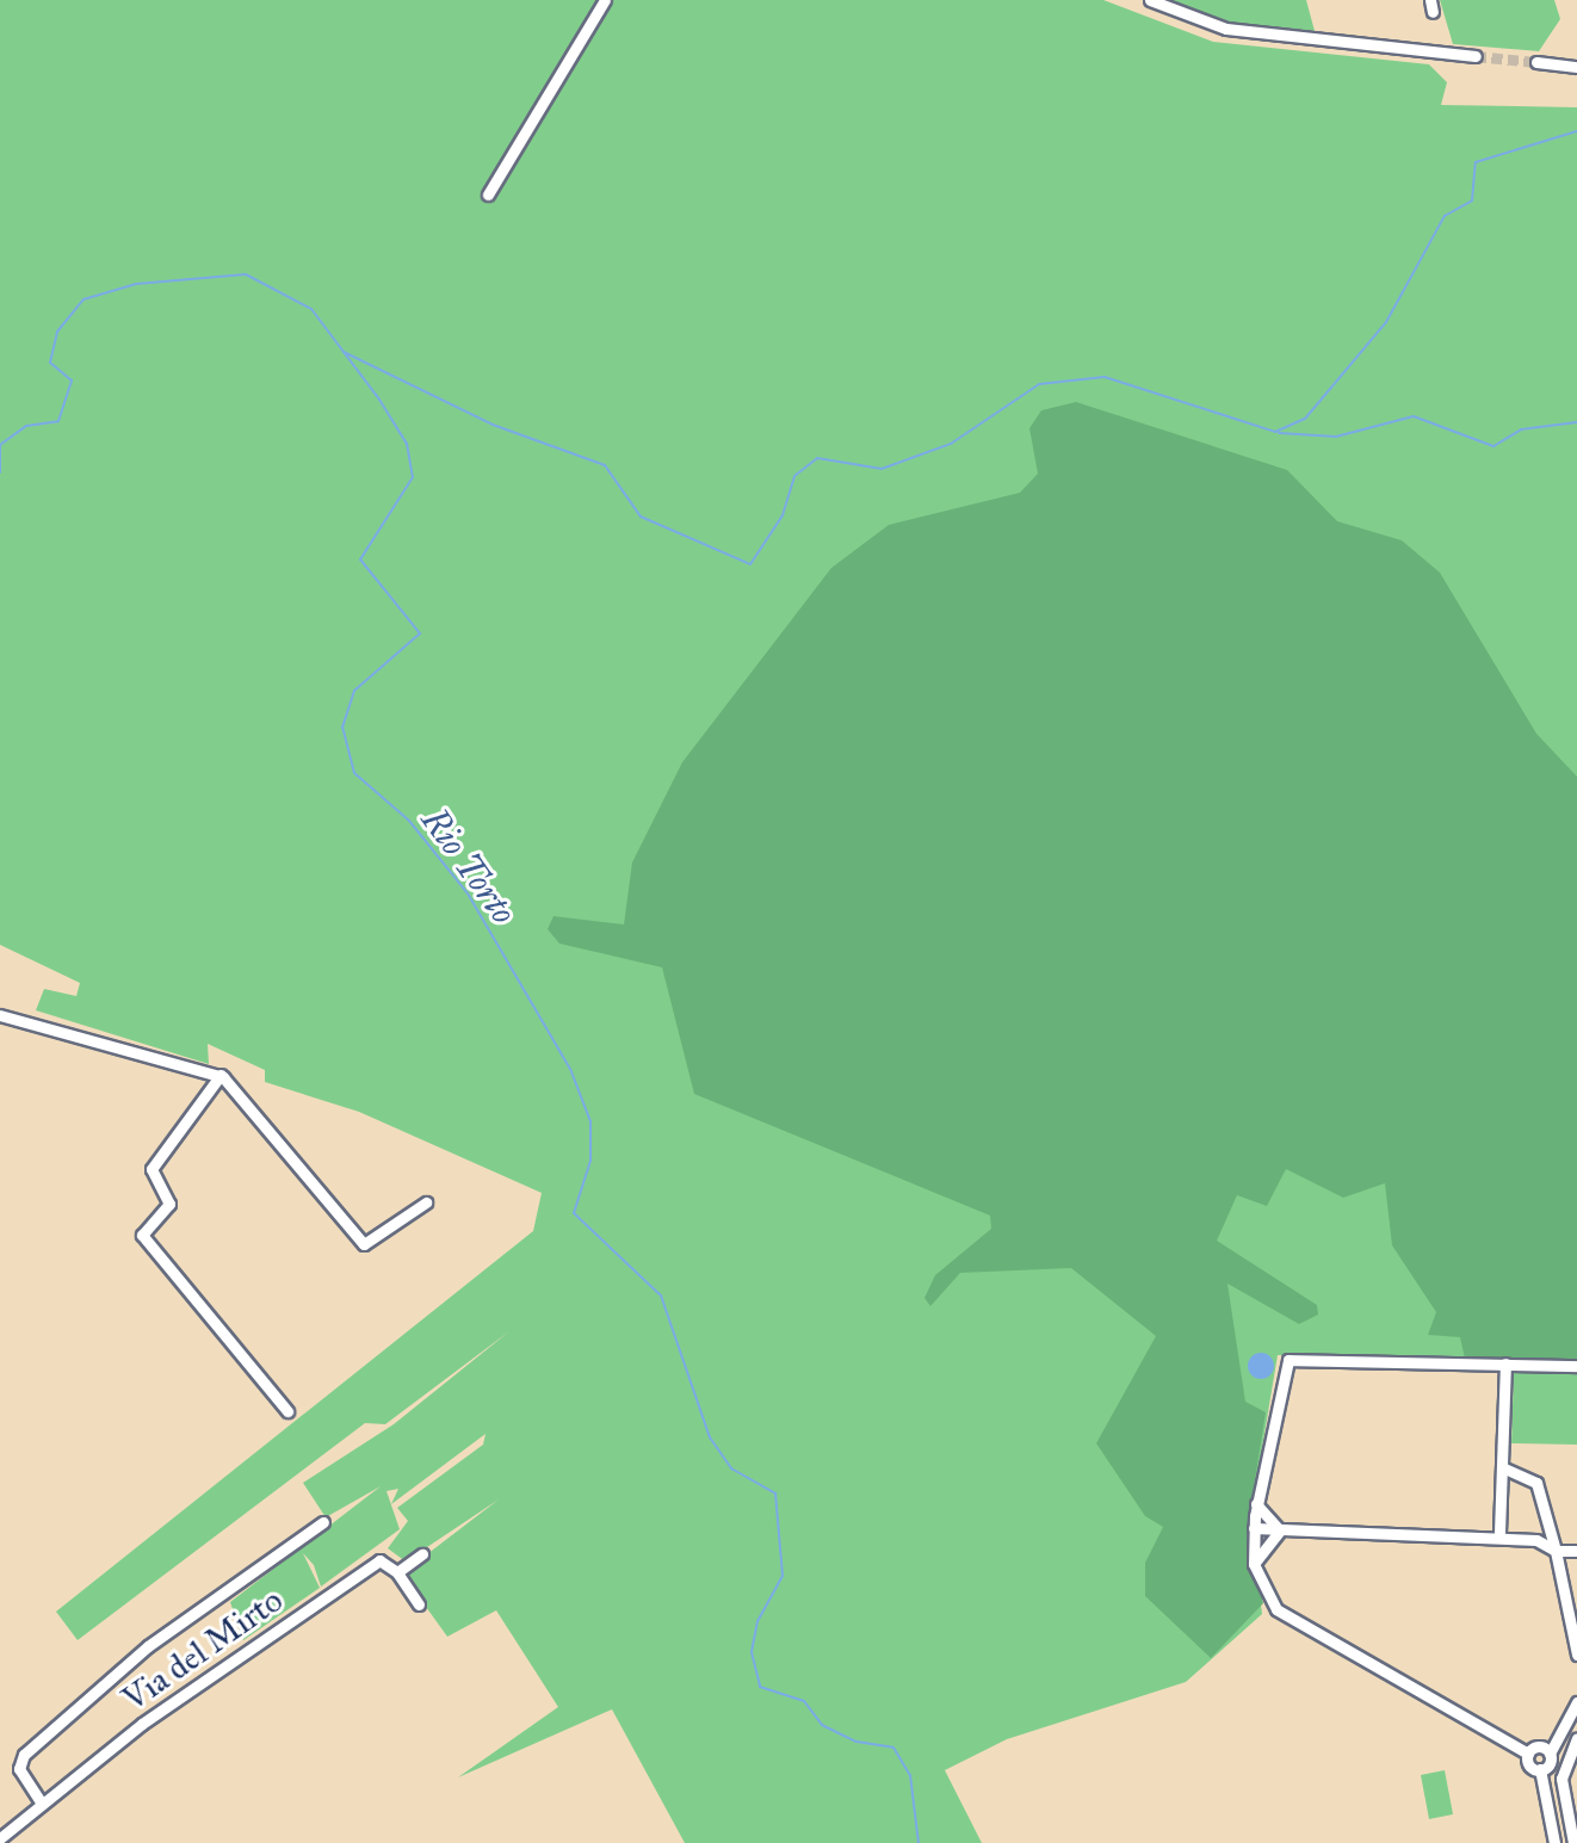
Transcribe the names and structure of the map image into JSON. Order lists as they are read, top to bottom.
{
  "streets": {
    "street": ["Via del Mirto"]
  },
  "water": ["Rio Torto"]
}
